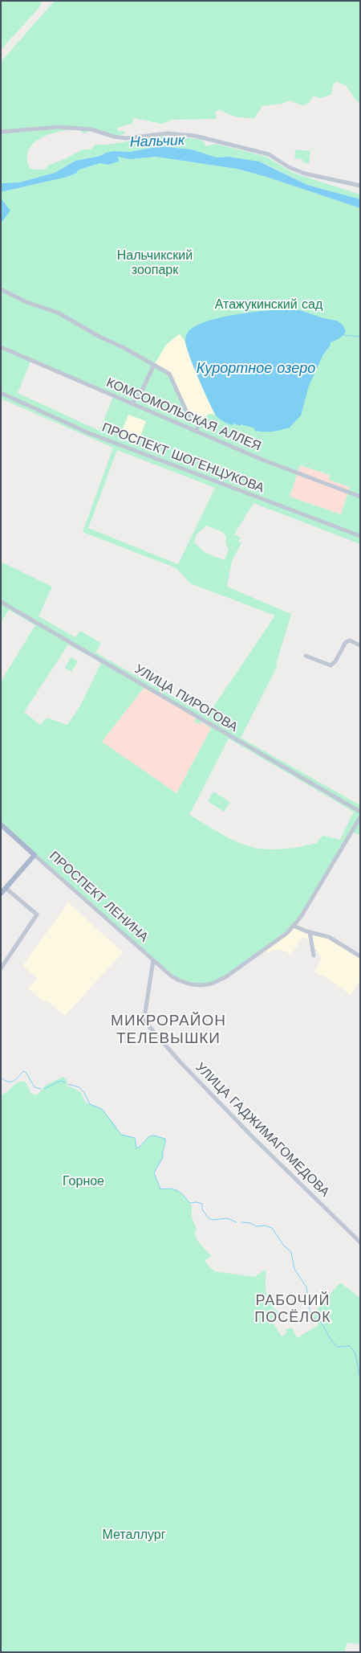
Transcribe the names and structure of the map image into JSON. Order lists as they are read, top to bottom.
{
  "streets": {
    "main road": ["ПРОСПЕКТ ЛЕНИНА"],
    "street": [
      "КОМСОМОЛЬСКАЯ АЛЛЕЯ",
      "ПРОСПЕКТ ШОГЕНЦУКОВА",
      "УЛИЦА ПИРОГОВА",
      "УЛИЦА ГАДЖИМАГОМЕДОВА"
    ]
  },
  "crossings": [
    ["ПРОСПЕКТ ЛЕНИНА", "УЛИЦА ГАДЖИМАГОМЕДОВА"]
  ],
  "districts": ["МИКРОРАЙОН ТЕЛЕВЫШКИ", "РАБОЧИЙ ПОСЁЛОК"],
  "water": ["Нальчик", "Курортное озеро"],
  "parks": [
    "Нальчикский зоопарк",
    "Атажукинский сад",
    "Горное",
    "Металлург"
  ]
}
